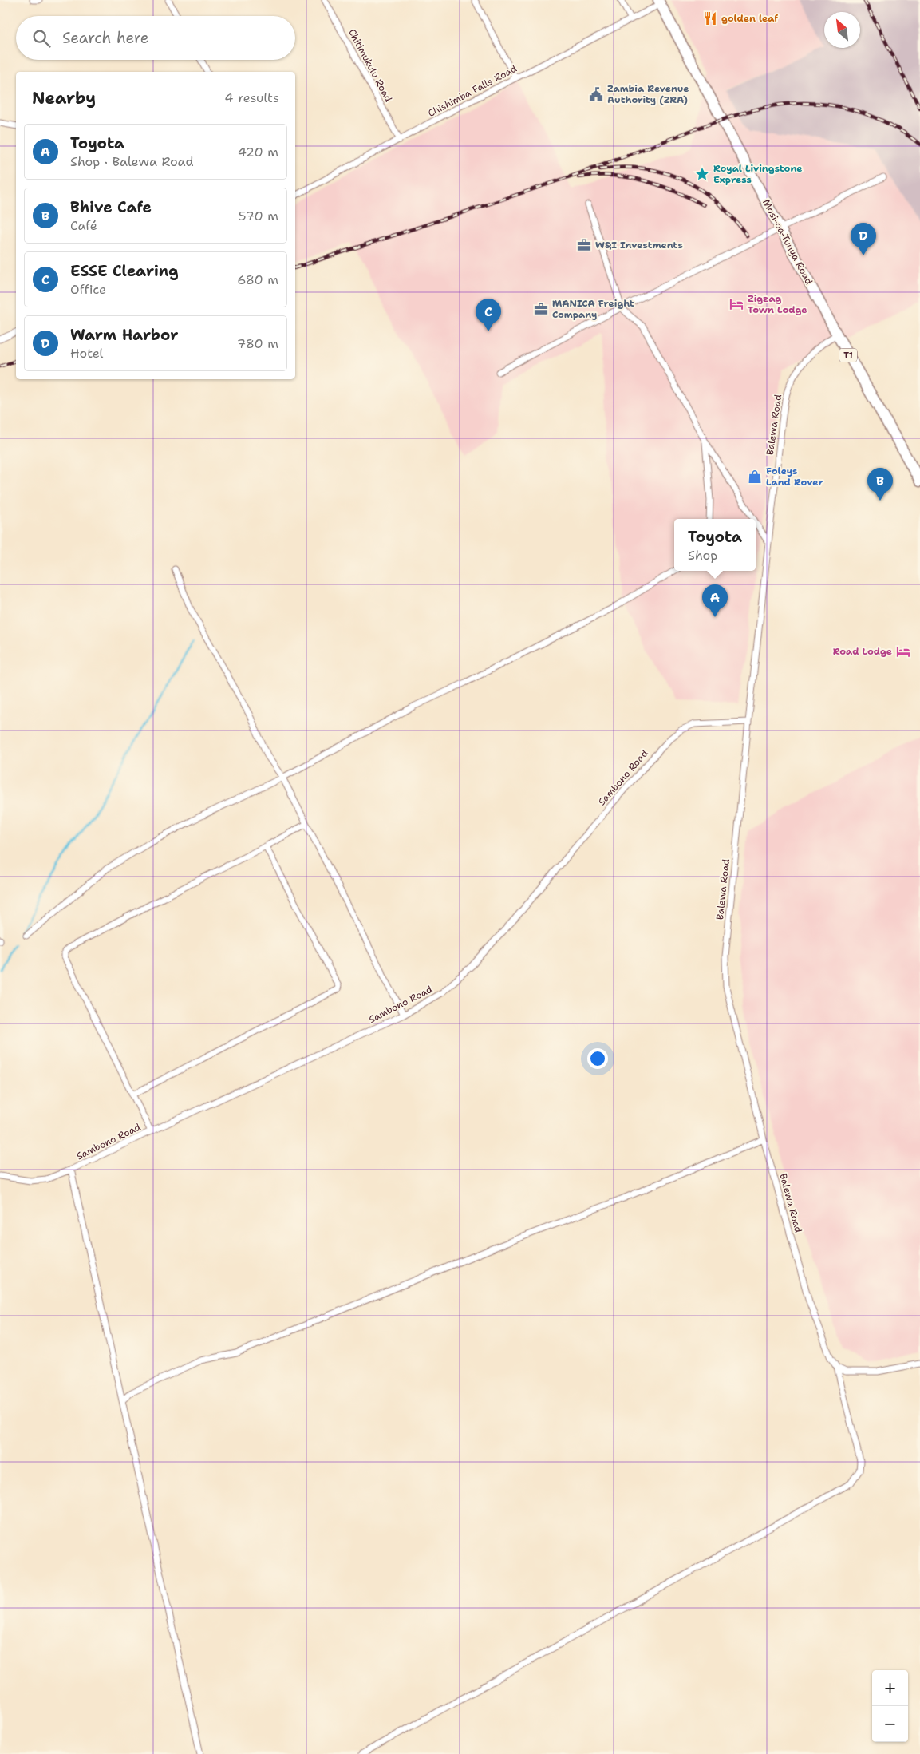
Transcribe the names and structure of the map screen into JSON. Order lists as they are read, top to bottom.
{
  "streets": {
    "highway": ["Mosi-oa-Tunya Road", "T1"],
    "street": [
      "Chitimukulu Road",
      "Chishimba Falls Road",
      "Balewa Road",
      "Sambono Road"
    ]
  },
  "crossings": [
    ["Chitimukulu Road", "Chishimba Falls Road"],
    ["Chishimba Falls Road", "Mosi-oa-Tunya Road"],
    ["Mosi-oa-Tunya Road", "Balewa Road"],
    ["Balewa Road", "Sambono Road"]
  ],
  "places": {
    "restaurant": ["golden leaf"],
    "public building": ["Zambia Revenue Authority (ZRA)"],
    "place": ["Royal Livingstone Express"],
    "office": ["W&I Investments", "MANICA Freight Company"],
    "hotel": ["Zigzag Town Lodge", "Road Lodge"],
    "shop": ["Foleys Land Rover"]
  },
  "north": "top left",
  "page": {
    "search": "Search here",
    "heading": ["Nearby", "4 results"],
    "list": [
      {
        "mark": "A",
        "name": "Toyota",
        "note": "Shop · Balewa Road",
        "value": "420 m"
      },
      {
        "mark": "B",
        "name": "Bhive Cafe",
        "note": "Café",
        "value": "570 m"
      },
      {
        "mark": "C",
        "name": "ESSE Clearing",
        "note": "Office",
        "value": "680 m"
      },
      {
        "mark": "D",
        "name": "Warm Harbor",
        "note": "Hotel",
        "value": "780 m"
      }
    ],
    "pins": [
      "D",
      "C",
      "B",
      "A"
    ],
    "popup": ["Toyota", "Shop"],
    "map_buttons": ["+", "−"]
  }
}
